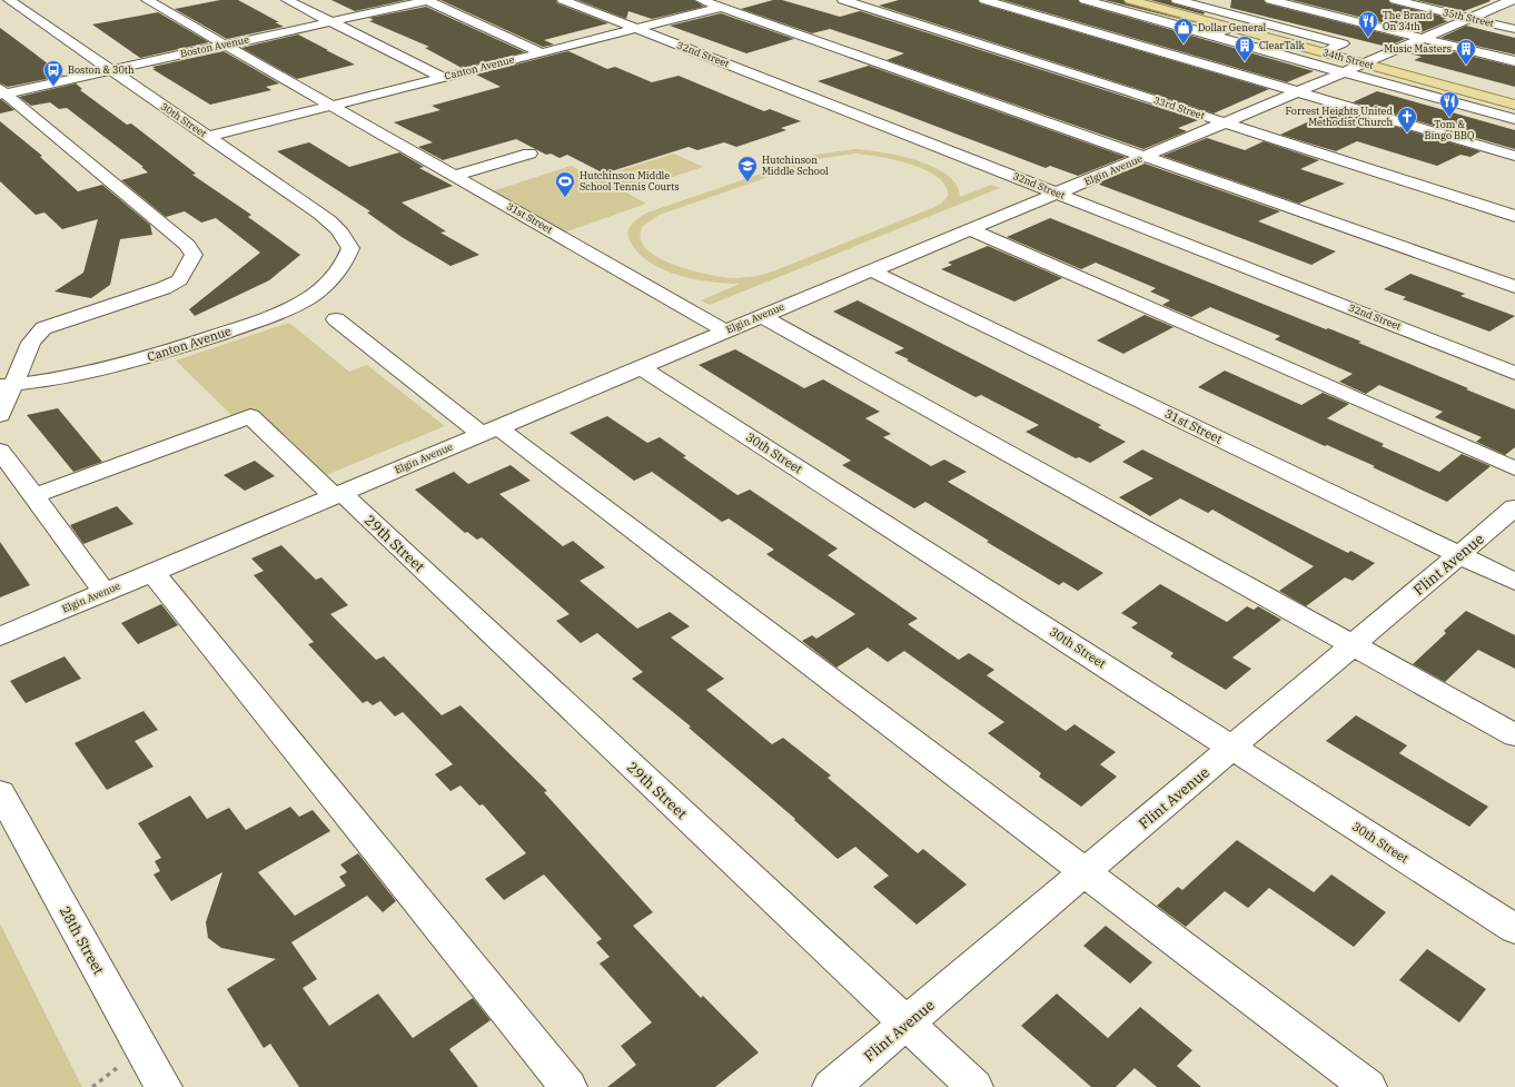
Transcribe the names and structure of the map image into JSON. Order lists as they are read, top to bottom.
{
  "streets": {
    "main road": ["34th Street"],
    "street": [
      "35th Street",
      "Boston Avenue",
      "32nd Street",
      "Canton Avenue",
      "33rd Street",
      "30th Street",
      "Elgin Avenue",
      "31st Street",
      "29th Street",
      "Flint Avenue",
      "28th Street"
    ]
  },
  "crossings": [
    ["35th Street", "Elgin Avenue"],
    ["Boston Avenue", "30th Street"],
    ["Boston Avenue", "31st Street"],
    ["32nd Street", "Canton Avenue"],
    ["32nd Street", "Elgin Avenue"],
    ["34th Street", "Elgin Avenue"],
    ["Canton Avenue", "30th Street"],
    ["Canton Avenue", "31st Street"],
    ["33rd Street", "Elgin Avenue"],
    ["30th Street", "Elgin Avenue"],
    ["30th Street", "Flint Avenue"],
    ["Elgin Avenue", "31st Street"],
    ["Elgin Avenue", "29th Street"],
    ["31st Street", "Flint Avenue"],
    ["29th Street", "Flint Avenue"]
  ],
  "places": {
    "restaurant": ["The Brand On 34th", "Tom & Bingo BBQ"],
    "shop": ["Dollar General"],
    "building": ["ClearTalk", "Music Masters"],
    "bus stop": ["Boston & 30th"],
    "church": ["Forrest Heights United Methodist Church"],
    "school or university": ["Hutchinson Middle School"],
    "sports": ["Hutchinson Middle School Tennis Courts"]
  }
}
